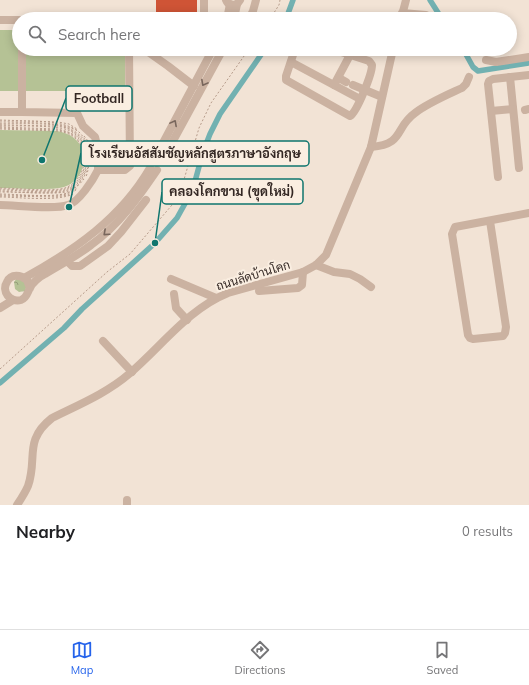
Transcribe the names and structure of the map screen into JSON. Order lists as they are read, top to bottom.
{
  "streets": {
    "street": ["ถนนลัดบ้านโคก"]
  },
  "places": ["Football", "โรงเรียนอัสสัมชัญหลักสูตรภาษาอังกฤษ", "คลองโคกขาม (ขุดใหม่)"],
  "page": {
    "search": "Search here",
    "heading": ["Nearby", "0 results"],
    "nav": ["Map", "Directions", "Saved"]
  }
}
